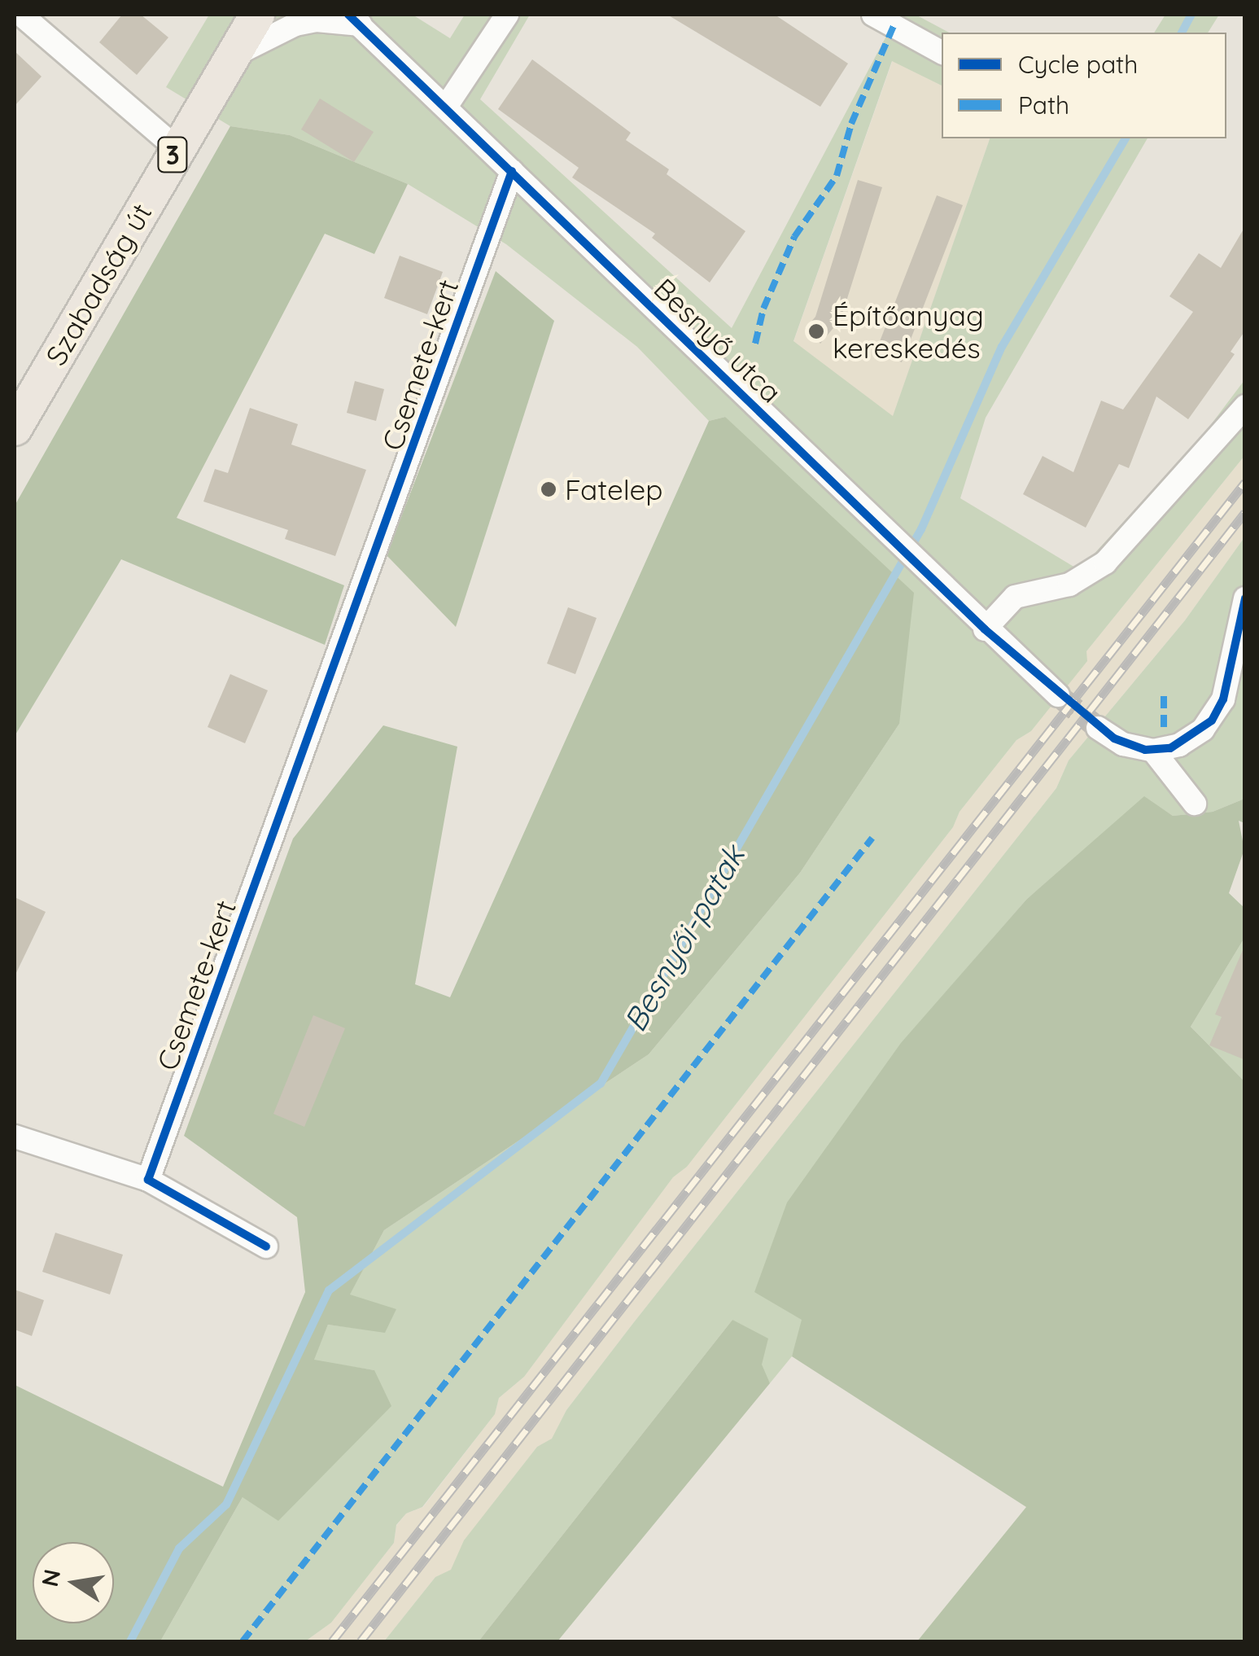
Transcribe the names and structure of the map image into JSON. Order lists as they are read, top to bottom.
{
  "streets": {
    "main road": ["3", "Szabadság út"],
    "street": ["Besnyő utca", "Csemete-kert"]
  },
  "crossings": [
    ["Besnyő utca", "Csemete-kert"]
  ],
  "water": ["Besnyői-patak"],
  "places": ["Építőanyag kereskedés", "Fatelep"],
  "legend": ["Cycle path", "Path"],
  "north": "left"
}
